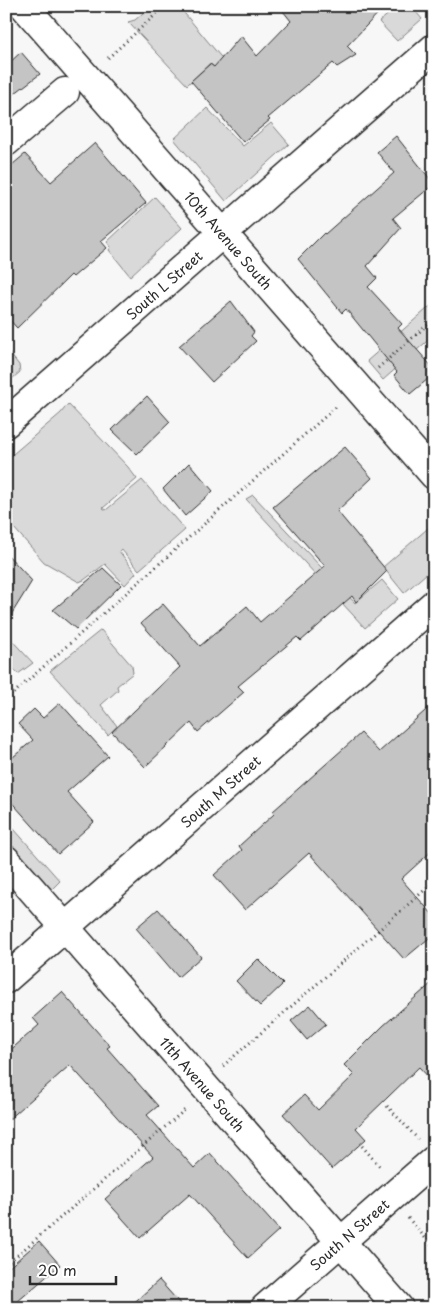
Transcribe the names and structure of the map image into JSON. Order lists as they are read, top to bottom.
{
  "streets": {
    "street": [
      "10th Avenue South",
      "South L Street",
      "South M Street",
      "11th Avenue South",
      "South N Street"
    ]
  },
  "crossings": [
    ["10th Avenue South", "South L Street"],
    ["South M Street", "11th Avenue South"],
    ["11th Avenue South", "South N Street"]
  ],
  "scale_bar": "20 m"
}
